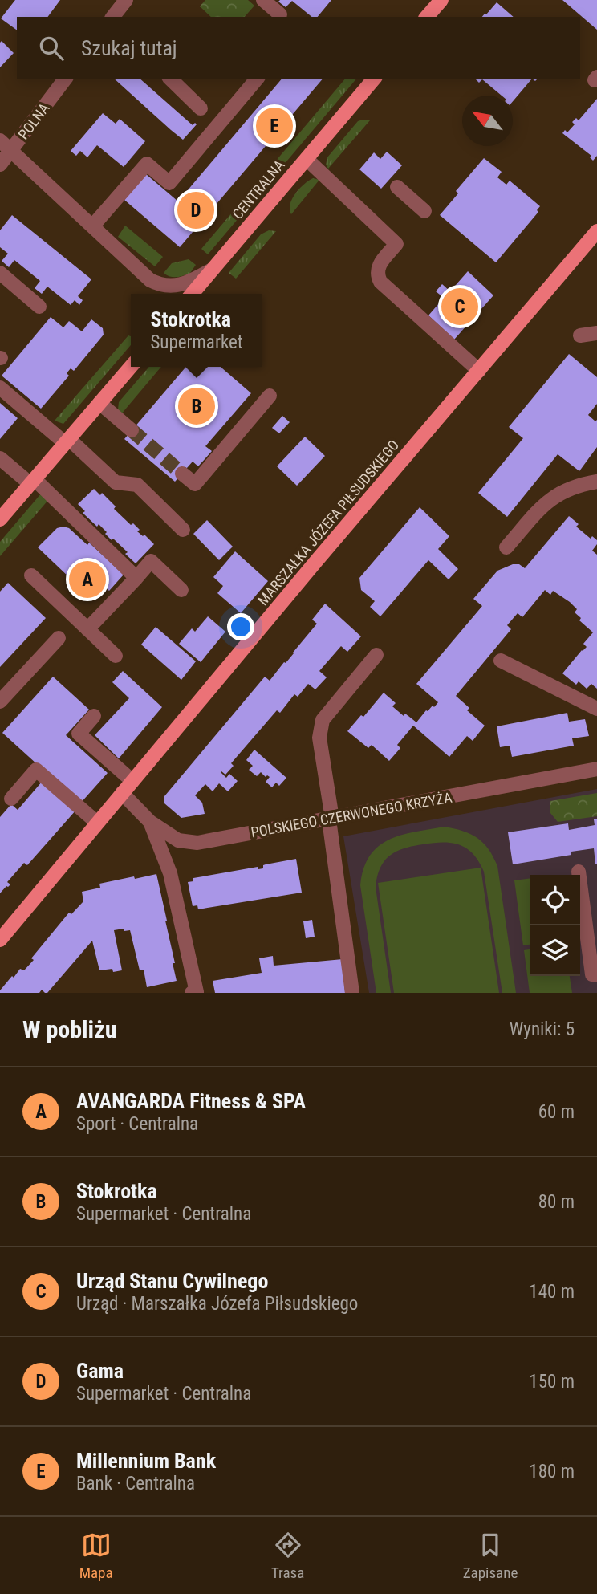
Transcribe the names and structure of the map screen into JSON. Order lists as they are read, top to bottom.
{
  "streets": {
    "main road": ["CENTRALNA", "MARSZAŁKA JÓZEFA PIŁSUDSKIEGO"],
    "street": ["POLNA", "POLSKIEGO CZERWONEGO KRZYŻA"]
  },
  "crossings": [
    ["MARSZAŁKA JÓZEFA PIŁSUDSKIEGO", "POLSKIEGO CZERWONEGO KRZYŻA"]
  ],
  "north": "top left",
  "page": {
    "search": "Szukaj tutaj",
    "pins": [
      "E",
      "D",
      "C",
      "B",
      "A"
    ],
    "popup": ["Stokrotka", "Supermarket"],
    "heading": ["W pobliżu", "Wyniki: 5"],
    "list": [
      {
        "mark": "A",
        "name": "AVANGARDA Fitness & SPA",
        "note": "Sport · Centralna",
        "value": "60 m"
      },
      {
        "mark": "B",
        "name": "Stokrotka",
        "note": "Supermarket · Centralna",
        "value": "80 m"
      },
      {
        "mark": "C",
        "name": "Urząd Stanu Cywilnego",
        "note": "Urząd · Marszałka Józefa Piłsudskiego",
        "value": "140 m"
      },
      {
        "mark": "D",
        "name": "Gama",
        "note": "Supermarket · Centralna",
        "value": "150 m"
      },
      {
        "mark": "E",
        "name": "Millennium Bank",
        "note": "Bank · Centralna",
        "value": "180 m"
      }
    ],
    "nav": ["Mapa", "Trasa", "Zapisane"]
  }
}
